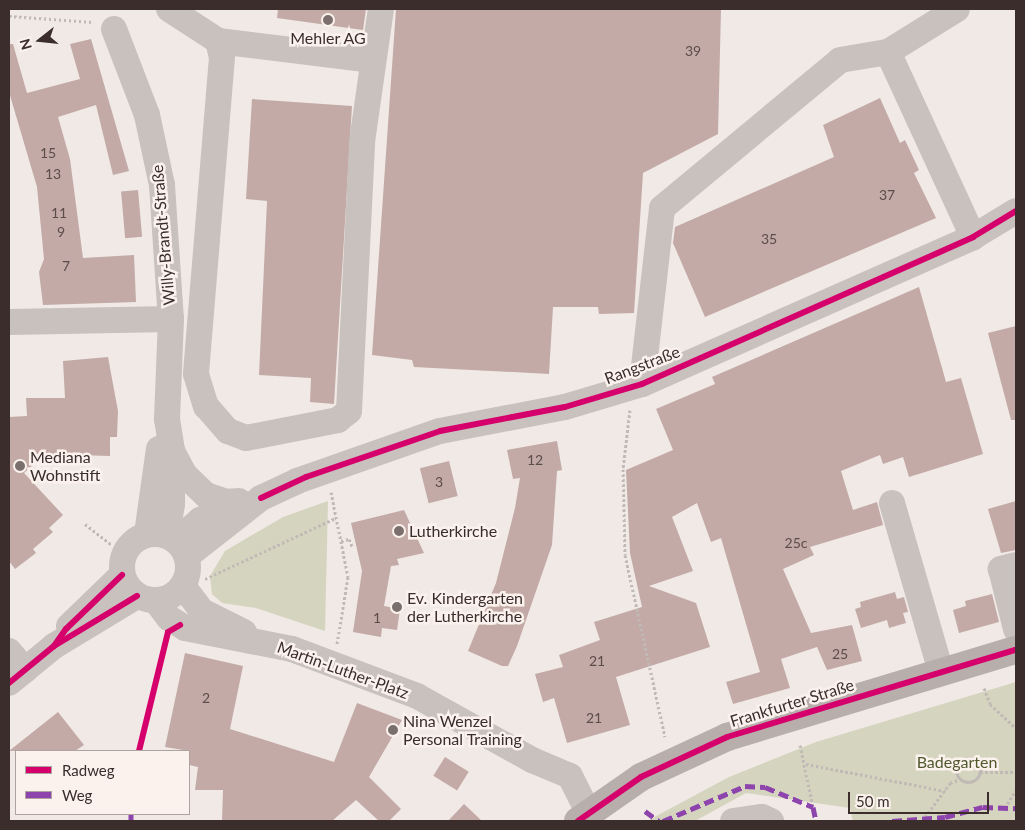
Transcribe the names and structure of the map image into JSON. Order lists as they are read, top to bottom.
{
  "streets": {
    "main road": ["Frankfurter Straße"],
    "street": ["Willy-Brandt-Straße", "Rangstraße", "Martin-Luther-Platz"]
  },
  "crossings": [
    ["Willy-Brandt-Straße", "Rangstraße"],
    ["Willy-Brandt-Straße", "Martin-Luther-Platz"],
    ["Rangstraße", "Martin-Luther-Platz"],
    ["Martin-Luther-Platz", "Frankfurter Straße"]
  ],
  "parks": ["Badegarten"],
  "places": [
    "Mehler AG",
    "Mediana Wohnstift",
    "Lutherkirche",
    "Ev. Kindergarten der Lutherkirche",
    "Nina Wenzel Personal Training"
  ],
  "house_numbers": [
    "39",
    "15",
    "13",
    "37",
    "11",
    "9",
    "35",
    "7",
    "12",
    "3",
    "25c",
    "1",
    "25",
    "21",
    "2",
    "21"
  ],
  "legend": ["Radweg", "Weg"],
  "scale_bar": "50 m",
  "north": "left"
}
